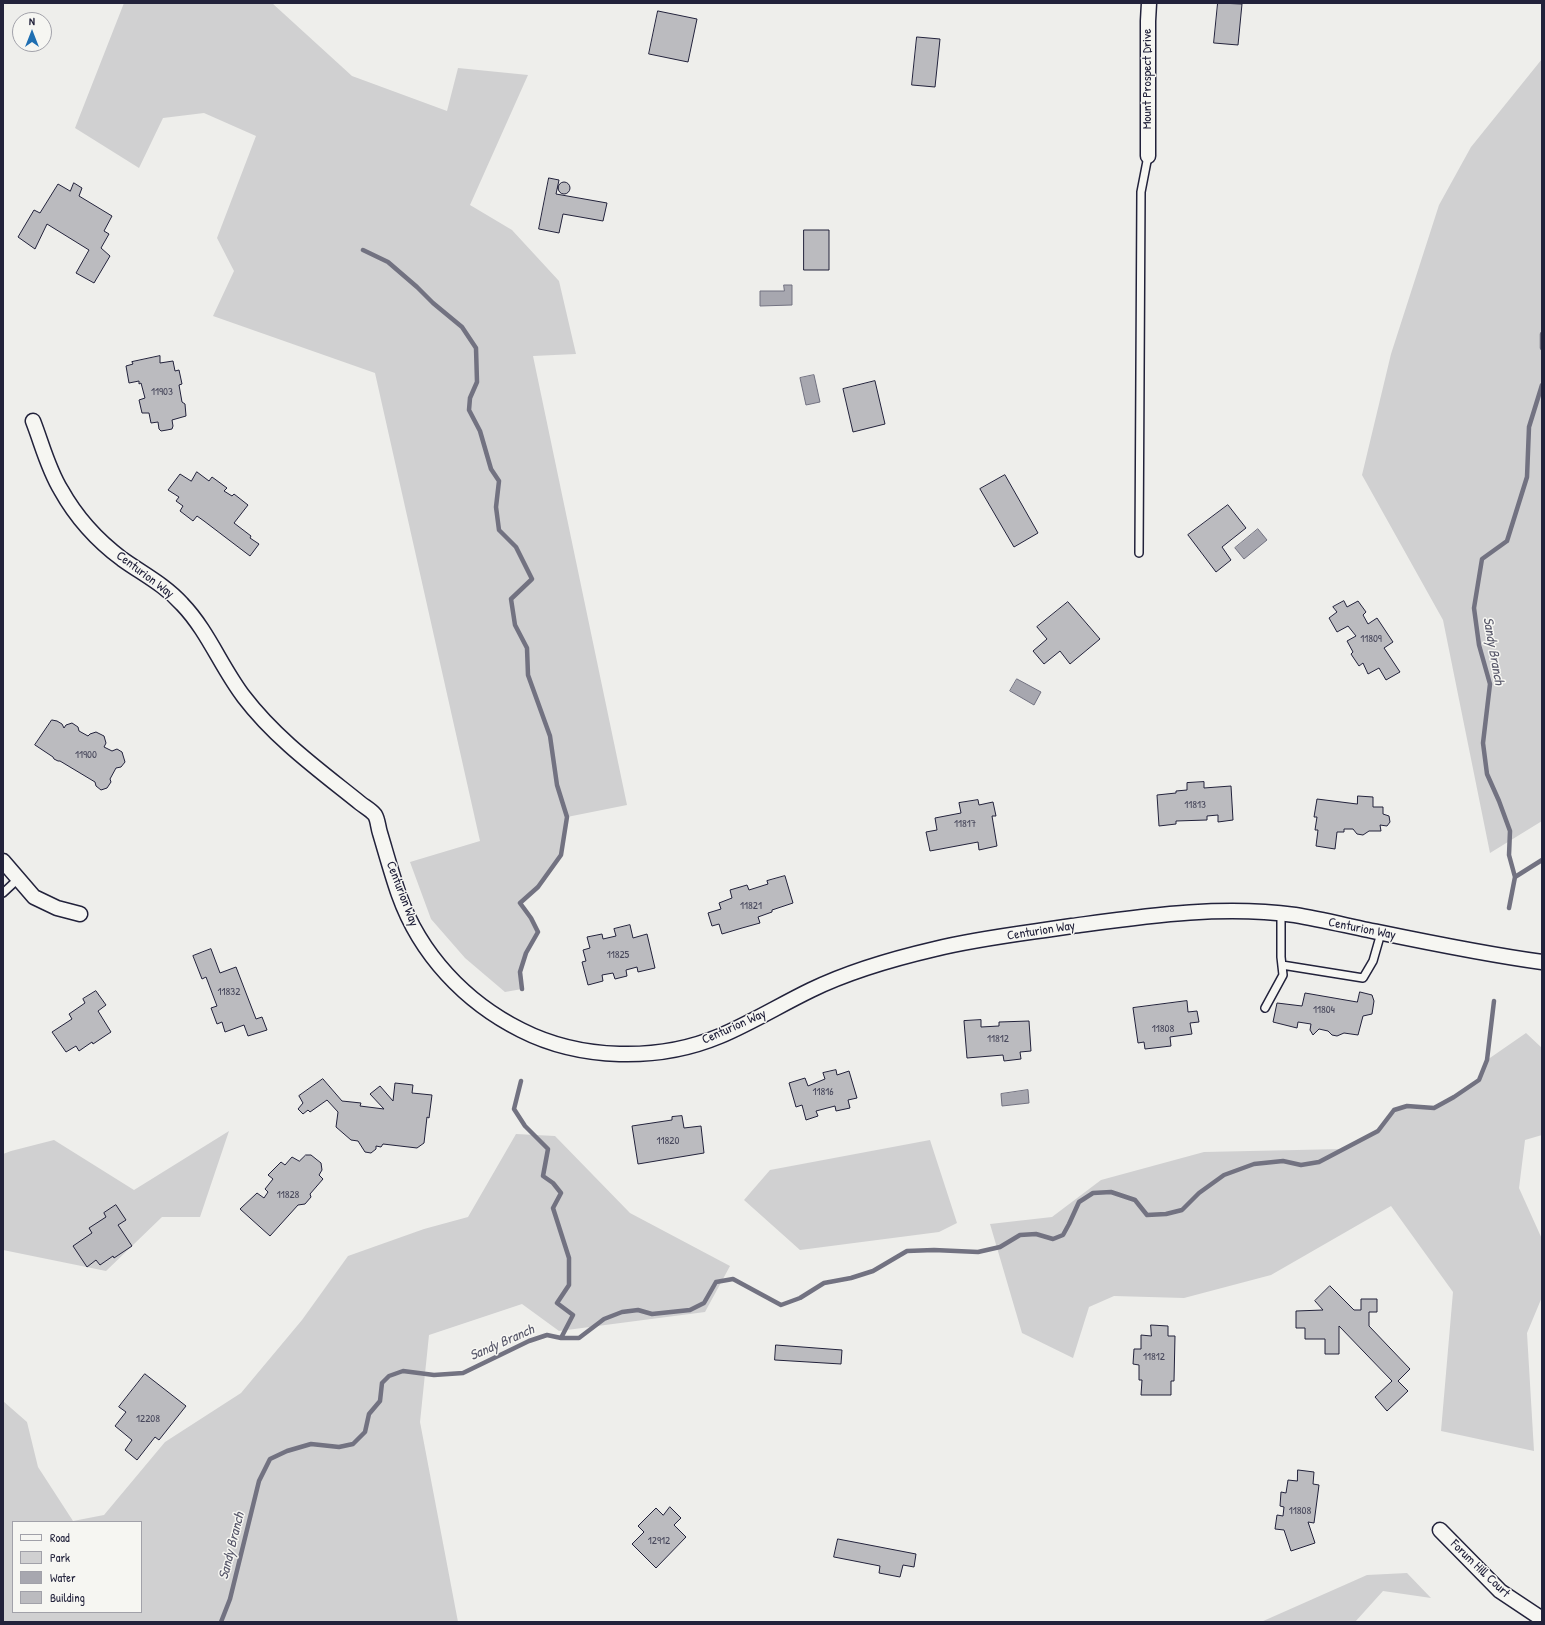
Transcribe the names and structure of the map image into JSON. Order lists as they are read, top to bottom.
{
  "streets": {
    "street": ["Mount Prospect Drive", "Centurion Way", "Forum Hill Court"]
  },
  "water": ["Sandy Branch"],
  "house_numbers": [
    "11903",
    "11809",
    "11900",
    "11813",
    "11817",
    "11821",
    "11825",
    "11832",
    "11804",
    "11808",
    "11812",
    "11816",
    "11820",
    "11828",
    "11812",
    "12208",
    "11808",
    "12912"
  ],
  "legend": [
    "Road",
    "Park",
    "Water",
    "Building"
  ],
  "north": "top"
}
